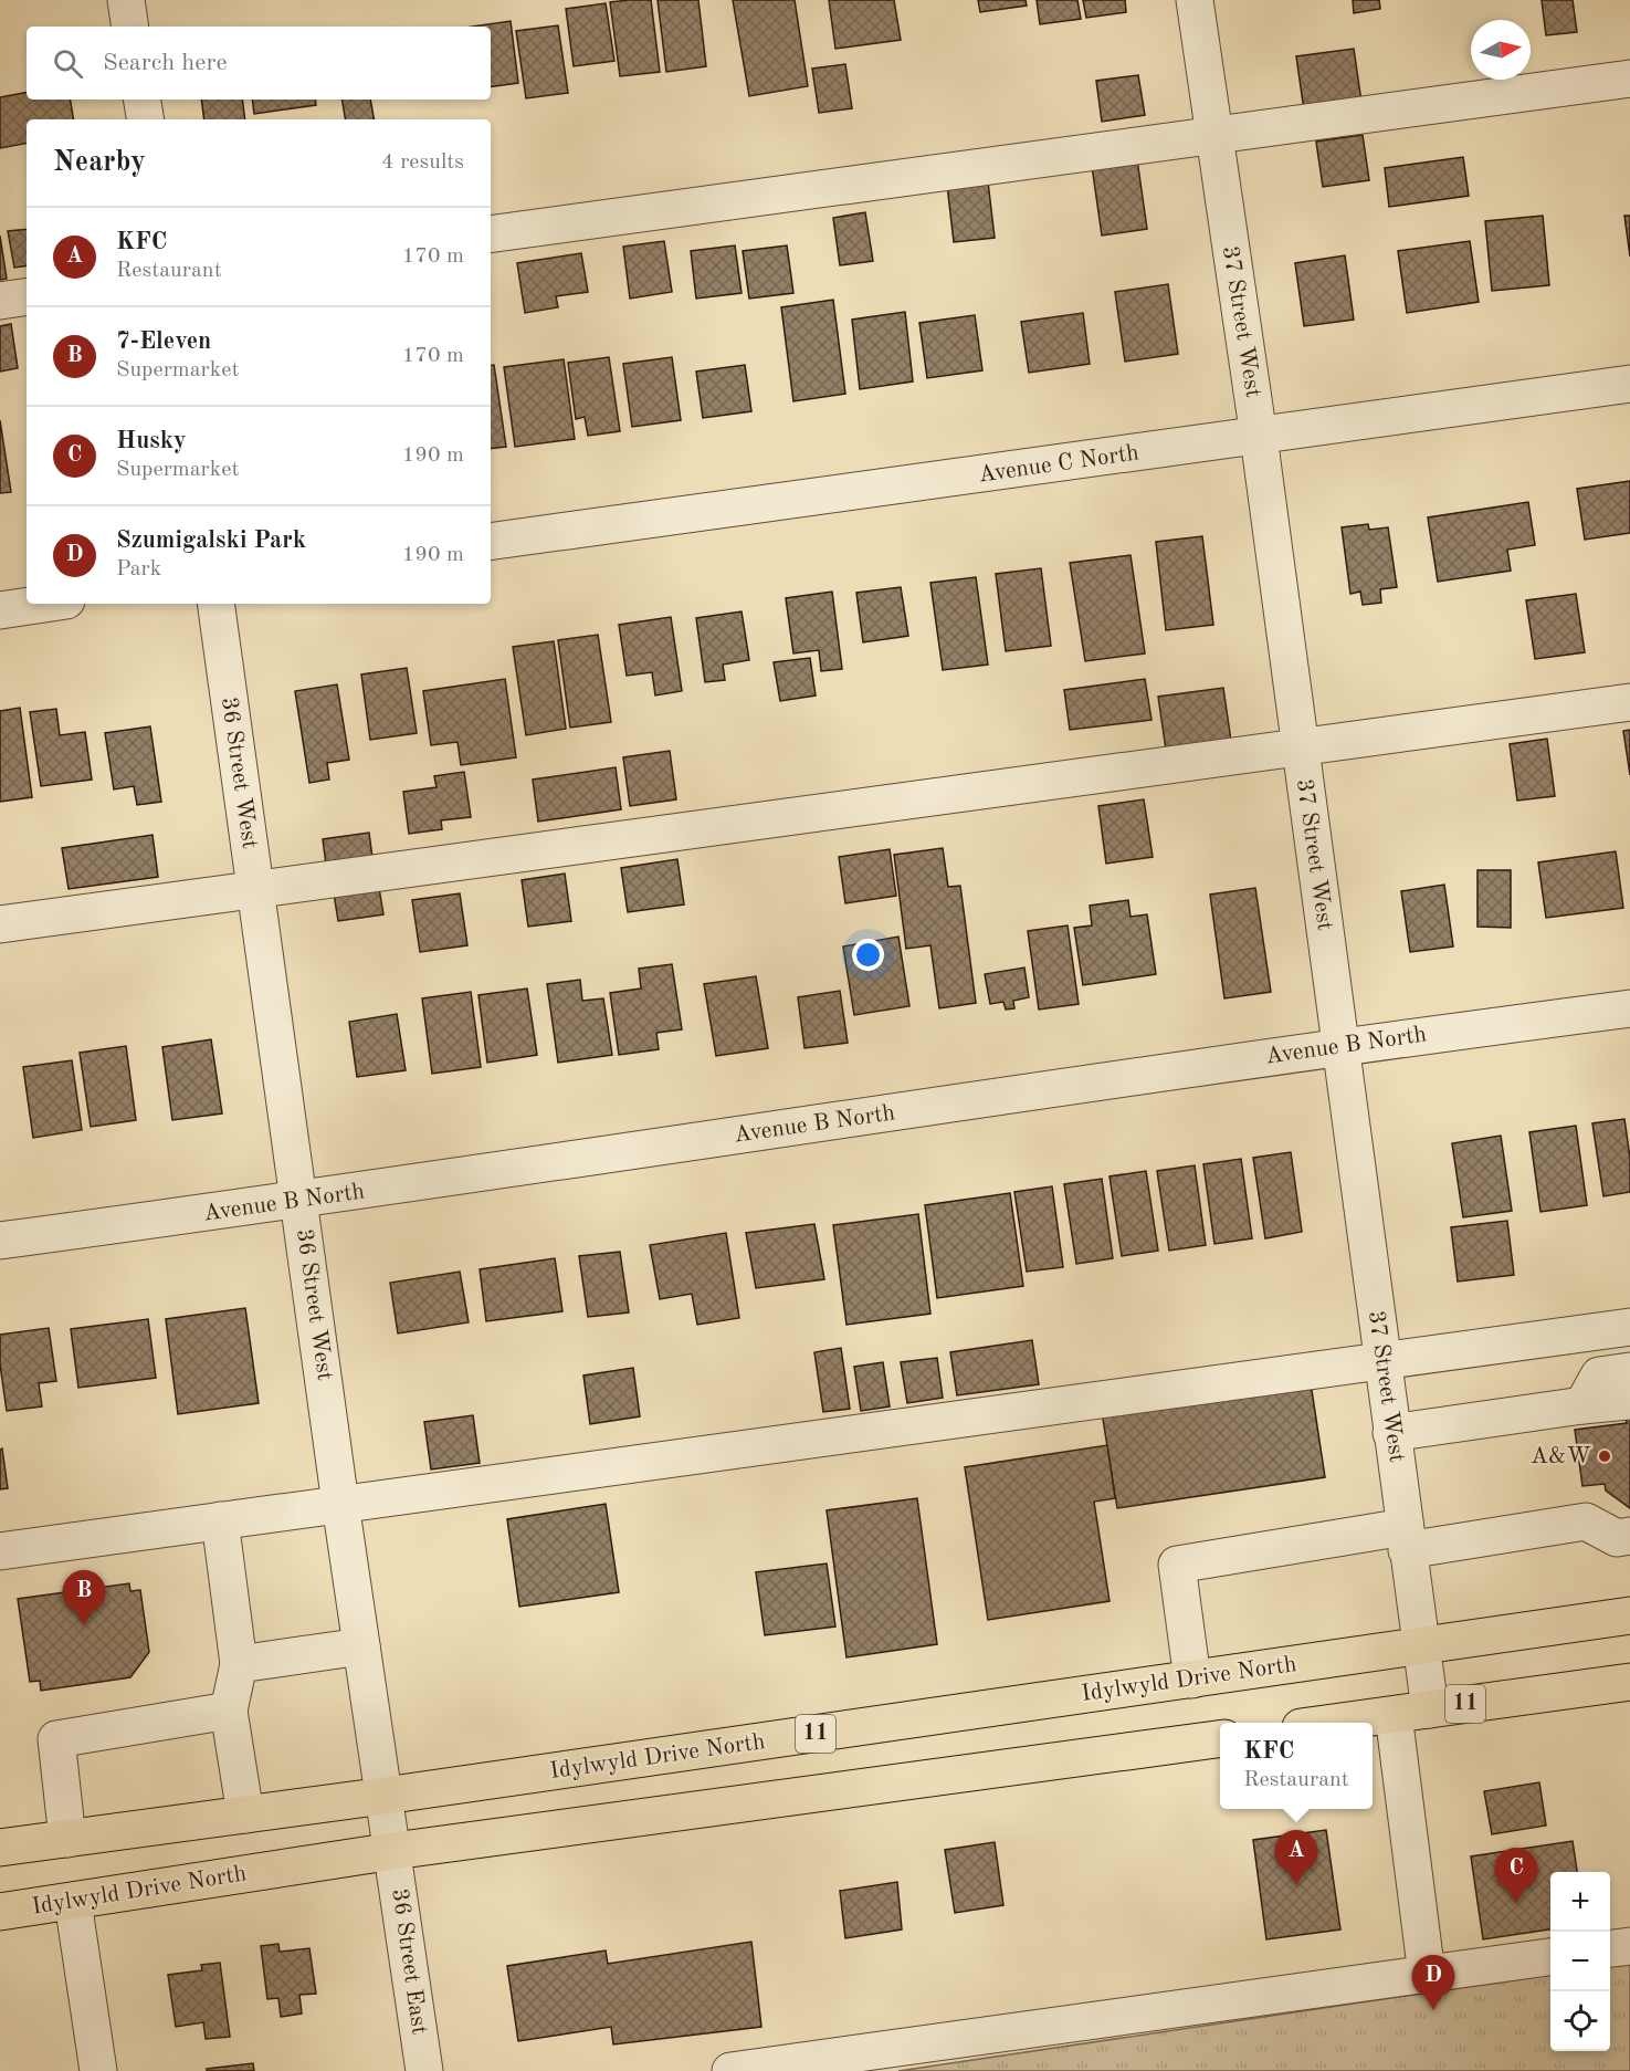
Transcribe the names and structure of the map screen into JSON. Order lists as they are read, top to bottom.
{
  "streets": {
    "main road": ["Idylwyld Drive North", "11"],
    "street": [
      "37 Street West",
      "Avenue C North",
      "36 Street West",
      "Avenue B North",
      "36 Street East"
    ]
  },
  "crossings": [
    ["37 Street West", "Avenue C North"],
    ["37 Street West", "Avenue B North"],
    ["37 Street West", "Idylwyld Drive North"],
    ["37 Street West", "11"],
    ["36 Street West", "Avenue B North"],
    ["36 Street West", "Idylwyld Drive North"],
    ["36 Street West", "36 Street East"],
    ["Idylwyld Drive North", "36 Street East"]
  ],
  "places": ["A&W"],
  "north": "right",
  "page": {
    "search": "Search here",
    "heading": ["Nearby", "4 results"],
    "list": [
      {
        "mark": "A",
        "name": "KFC",
        "note": "Restaurant",
        "value": "170 m"
      },
      {
        "mark": "B",
        "name": "7-Eleven",
        "note": "Supermarket",
        "value": "170 m"
      },
      {
        "mark": "C",
        "name": "Husky",
        "note": "Supermarket",
        "value": "190 m"
      },
      {
        "mark": "D",
        "name": "Szumigalski Park",
        "note": "Park",
        "value": "190 m"
      }
    ],
    "pins": [
      "B",
      "A",
      "C",
      "D"
    ],
    "popup": ["KFC", "Restaurant"],
    "map_buttons": ["+", "−"]
  }
}
